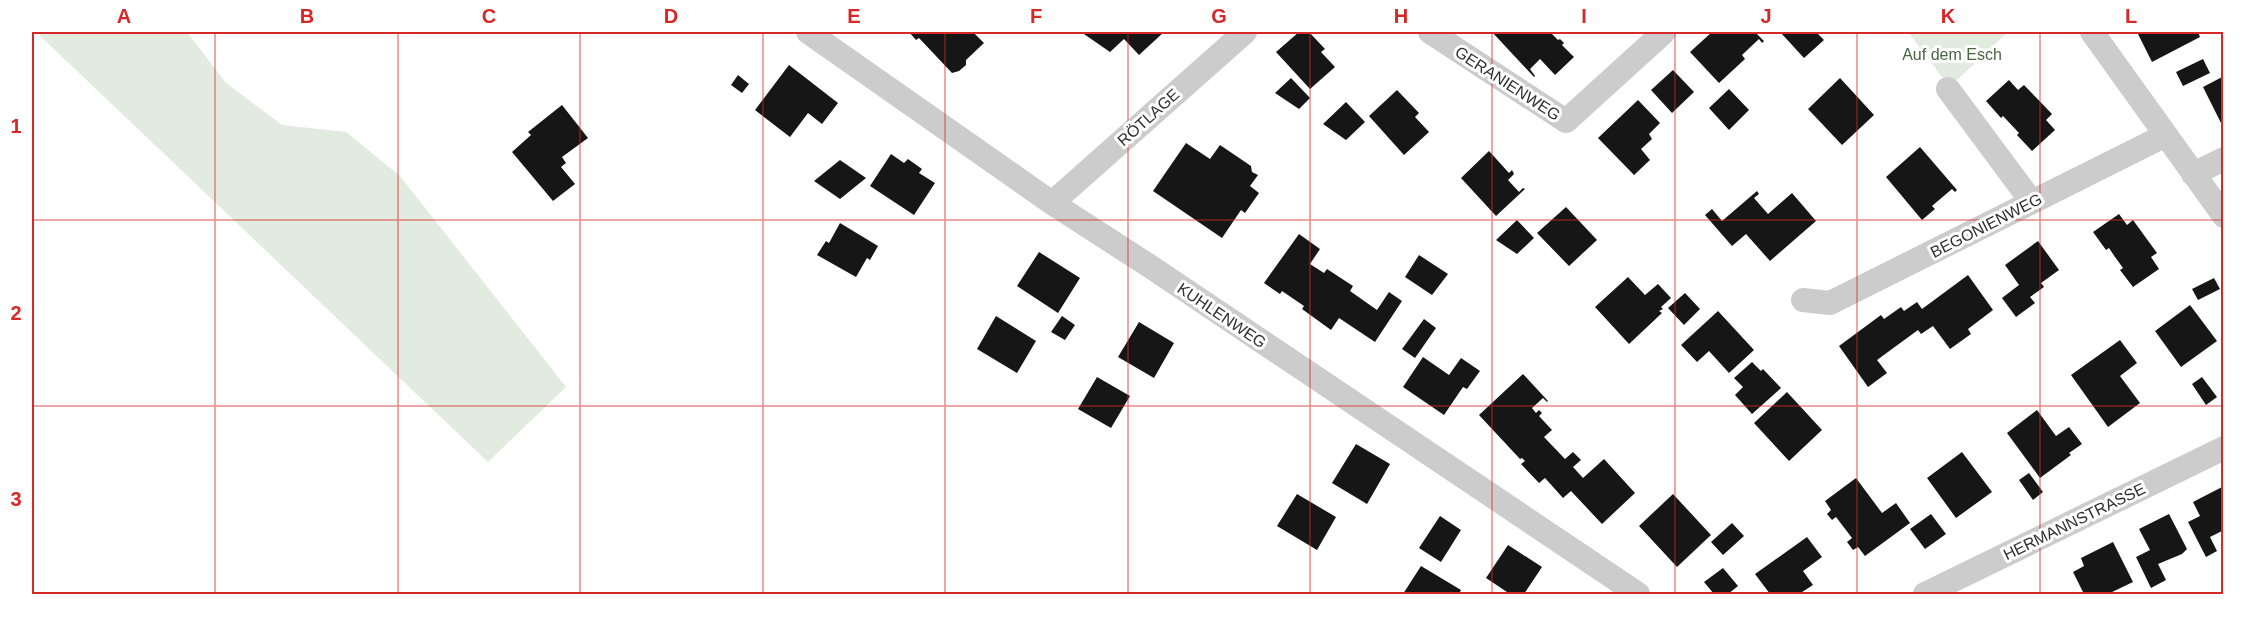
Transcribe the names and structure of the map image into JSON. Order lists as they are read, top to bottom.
{
  "streets": {
    "street": [
      "GERANIENWEG",
      "RÖTLAGE",
      "BEGONIENWEG",
      "KUHLENWEG",
      "HERMANNSTRASSE"
    ]
  },
  "crossings": [
    ["RÖTLAGE", "KUHLENWEG"]
  ],
  "parks": ["Auf dem Esch"],
  "grid": {
    "columns": [
      "A",
      "B",
      "C",
      "D",
      "E",
      "F",
      "G",
      "H",
      "I",
      "J",
      "K",
      "L"
    ],
    "rows": ["1", "2", "3"]
  }
}
